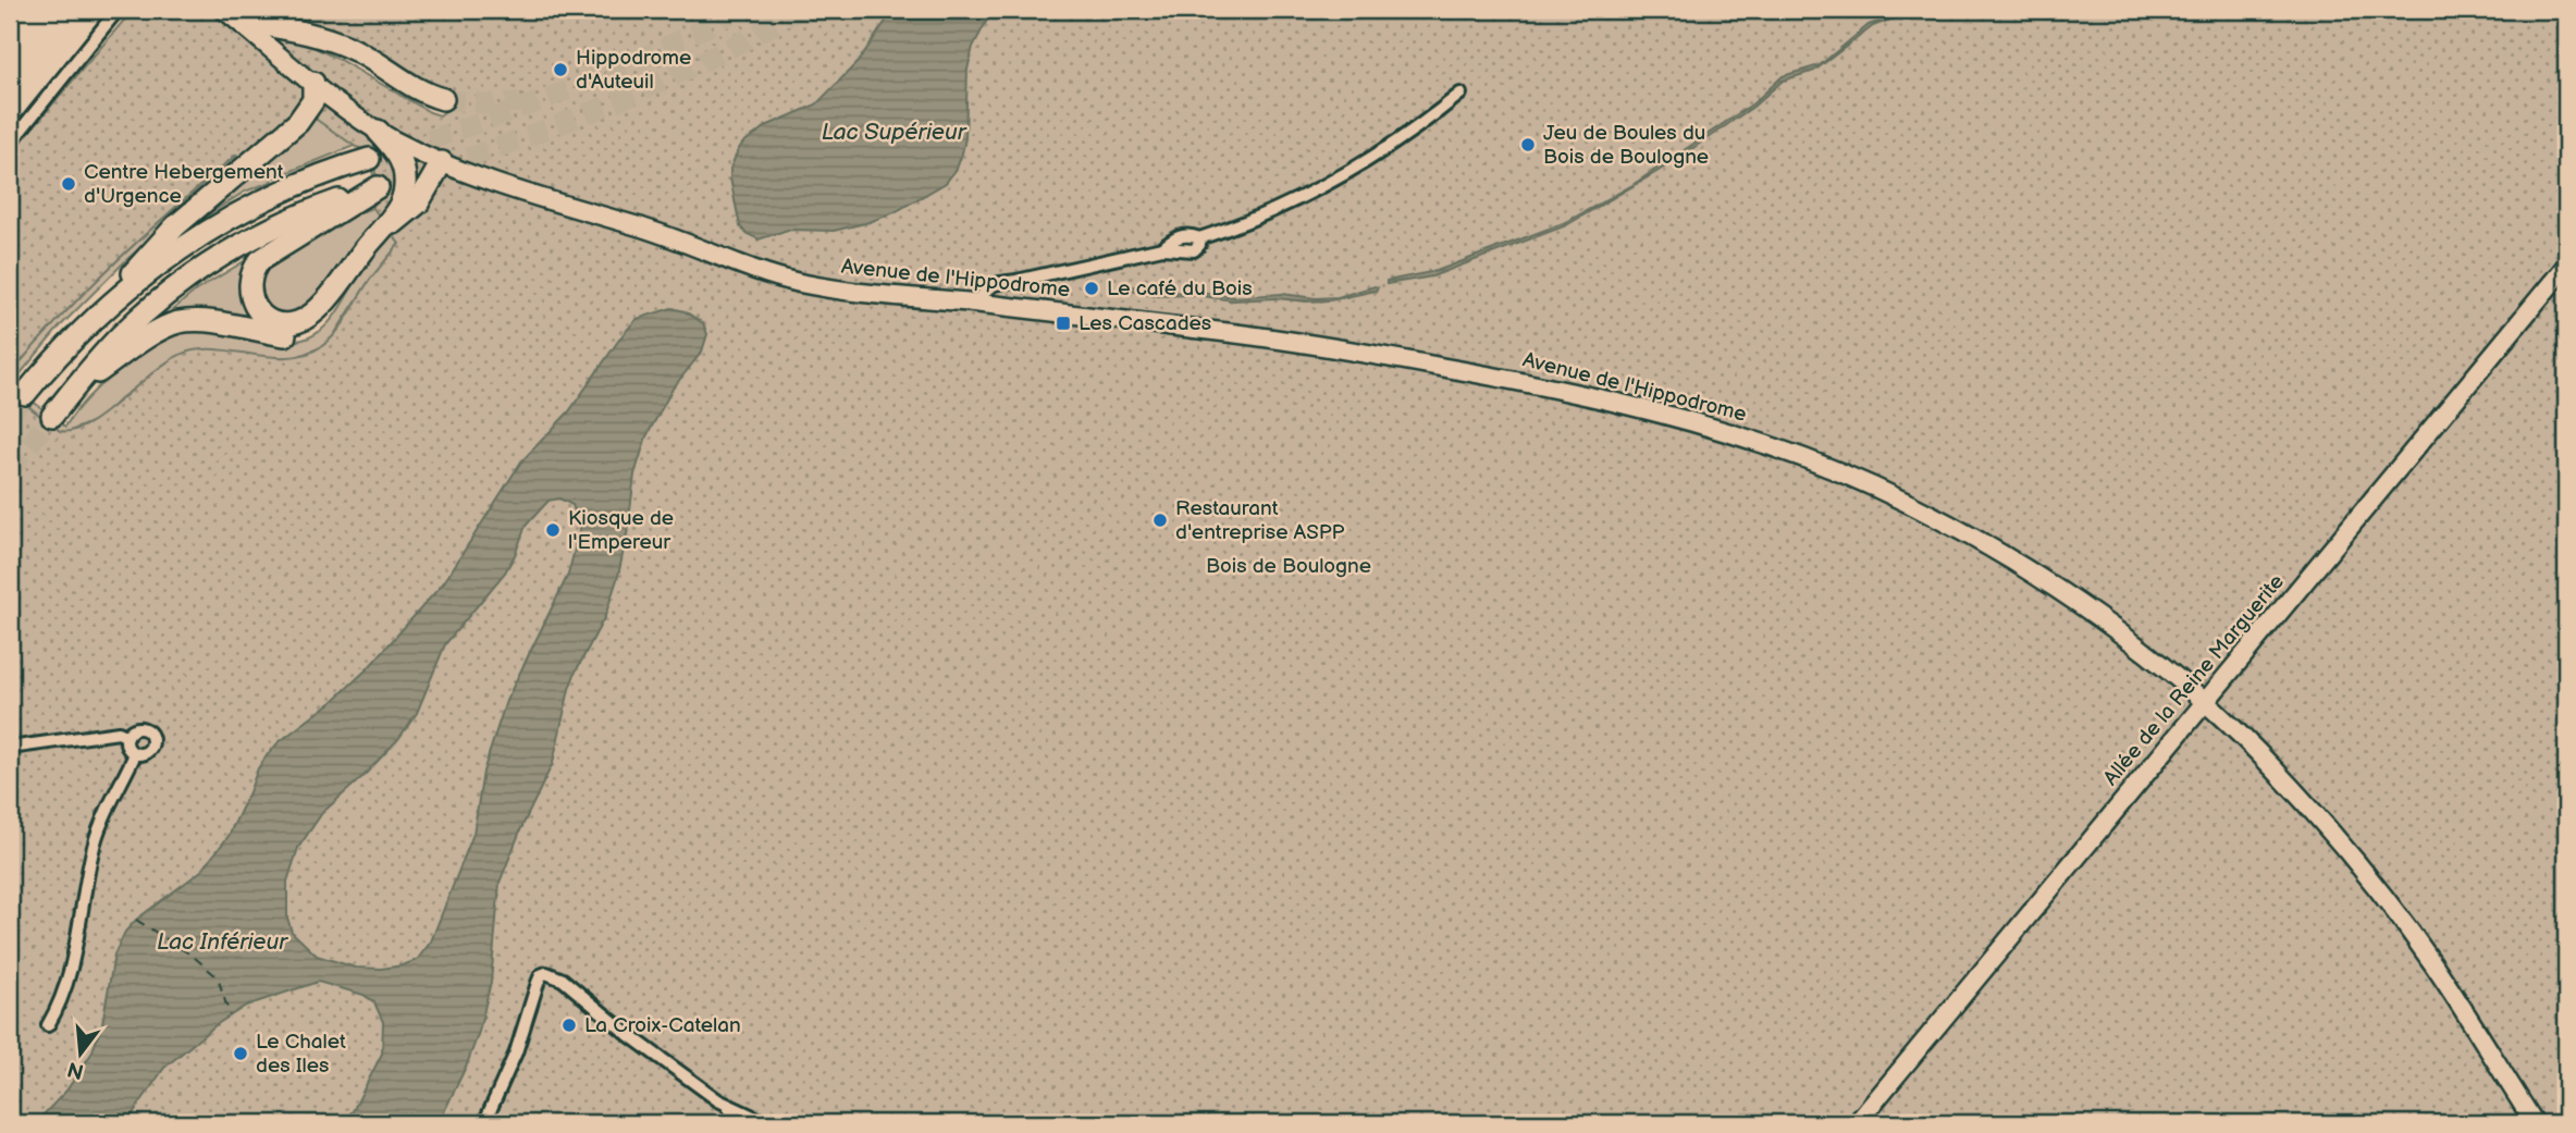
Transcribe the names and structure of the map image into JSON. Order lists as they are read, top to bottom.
{
  "streets": {
    "main road": ["Avenue de l'Hippodrome", "Allée de la Reine Marguerite"]
  },
  "crossings": [
    ["Avenue de l'Hippodrome", "Allée de la Reine Marguerite"]
  ],
  "water": ["Lac Supérieur", "Lac Inférieur"],
  "parks": ["Bois de Boulogne"],
  "places": {
    "other": [
      "Hippodrome d'Auteuil",
      "Jeu de Boules du Bois de Boulogne",
      "Centre Hebergement d'Urgence",
      "Le café du Bois",
      "Restaurant d'entreprise ASPP",
      "Kiosque de l'Empereur",
      "La Croix-Catelan",
      "Le Chalet des Iles"
    ],
    "transit": ["Les Cascades"]
  },
  "north": "bottom"
}
